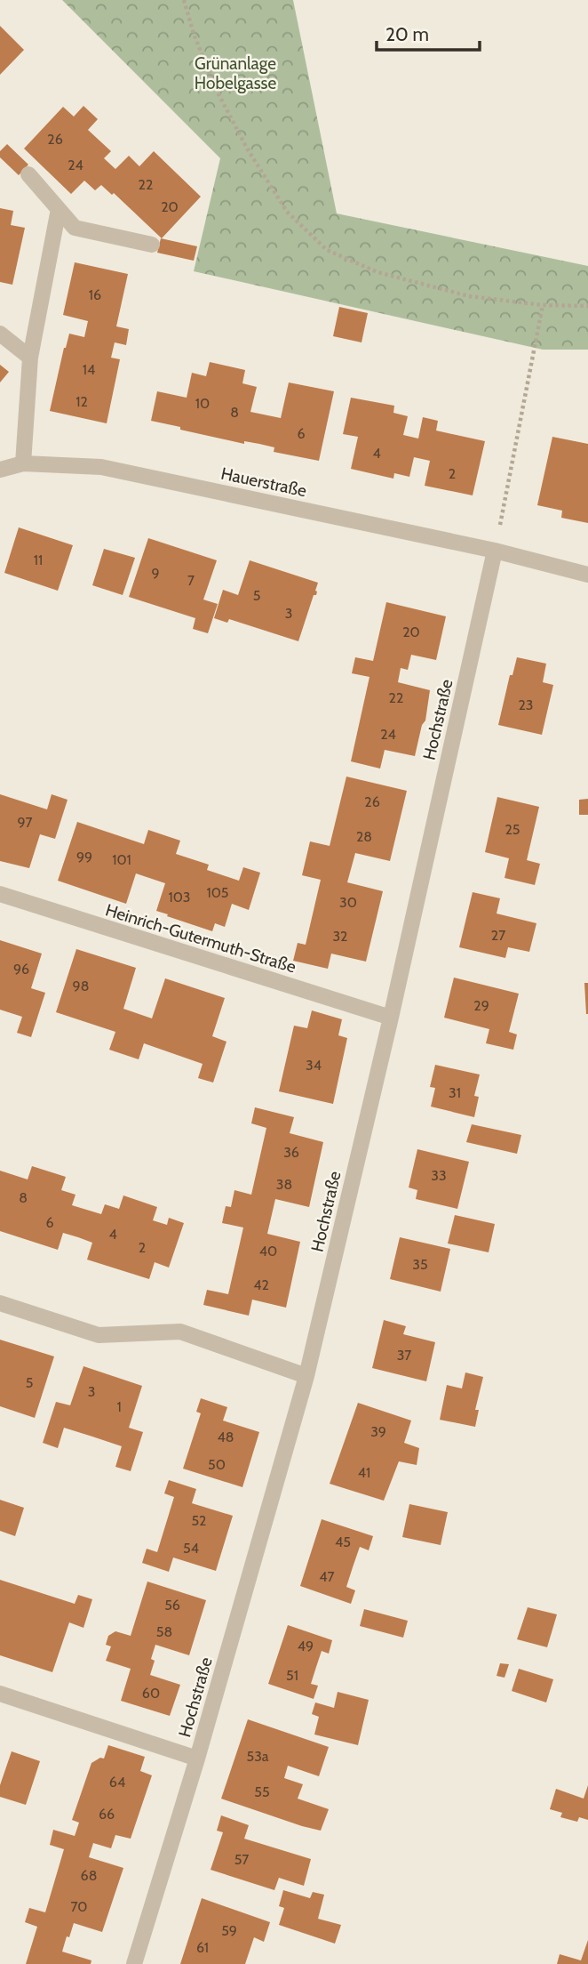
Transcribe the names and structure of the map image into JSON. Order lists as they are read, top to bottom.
{
  "streets": {
    "street": ["Hauerstraße", "Hochstraße", "Heinrich-Gutermuth-Straße"]
  },
  "crossings": [
    ["Hauerstraße", "Hochstraße"],
    ["Hochstraße", "Heinrich-Gutermuth-Straße"]
  ],
  "parks": ["Grünanlage Hobelgasse"],
  "house_numbers": [
    "26",
    "24",
    "22",
    "20",
    "16",
    "14",
    "12",
    "10",
    "8",
    "6",
    "4",
    "2",
    "11",
    "9",
    "7",
    "5",
    "3",
    "20",
    "22",
    "23",
    "24",
    "26",
    "97",
    "25",
    "28",
    "99",
    "101",
    "105",
    "103",
    "30",
    "27",
    "32",
    "96",
    "98",
    "29",
    "34",
    "31",
    "36",
    "33",
    "38",
    "8",
    "6",
    "4",
    "2",
    "40",
    "35",
    "42",
    "37",
    "5",
    "3",
    "1",
    "39",
    "48",
    "50",
    "41",
    "52",
    "45",
    "54",
    "47",
    "56",
    "58",
    "49",
    "51",
    "60",
    "53a",
    "64",
    "55",
    "66",
    "57",
    "68",
    "70",
    "59",
    "61"
  ],
  "scale_bar": "20 m"
}
